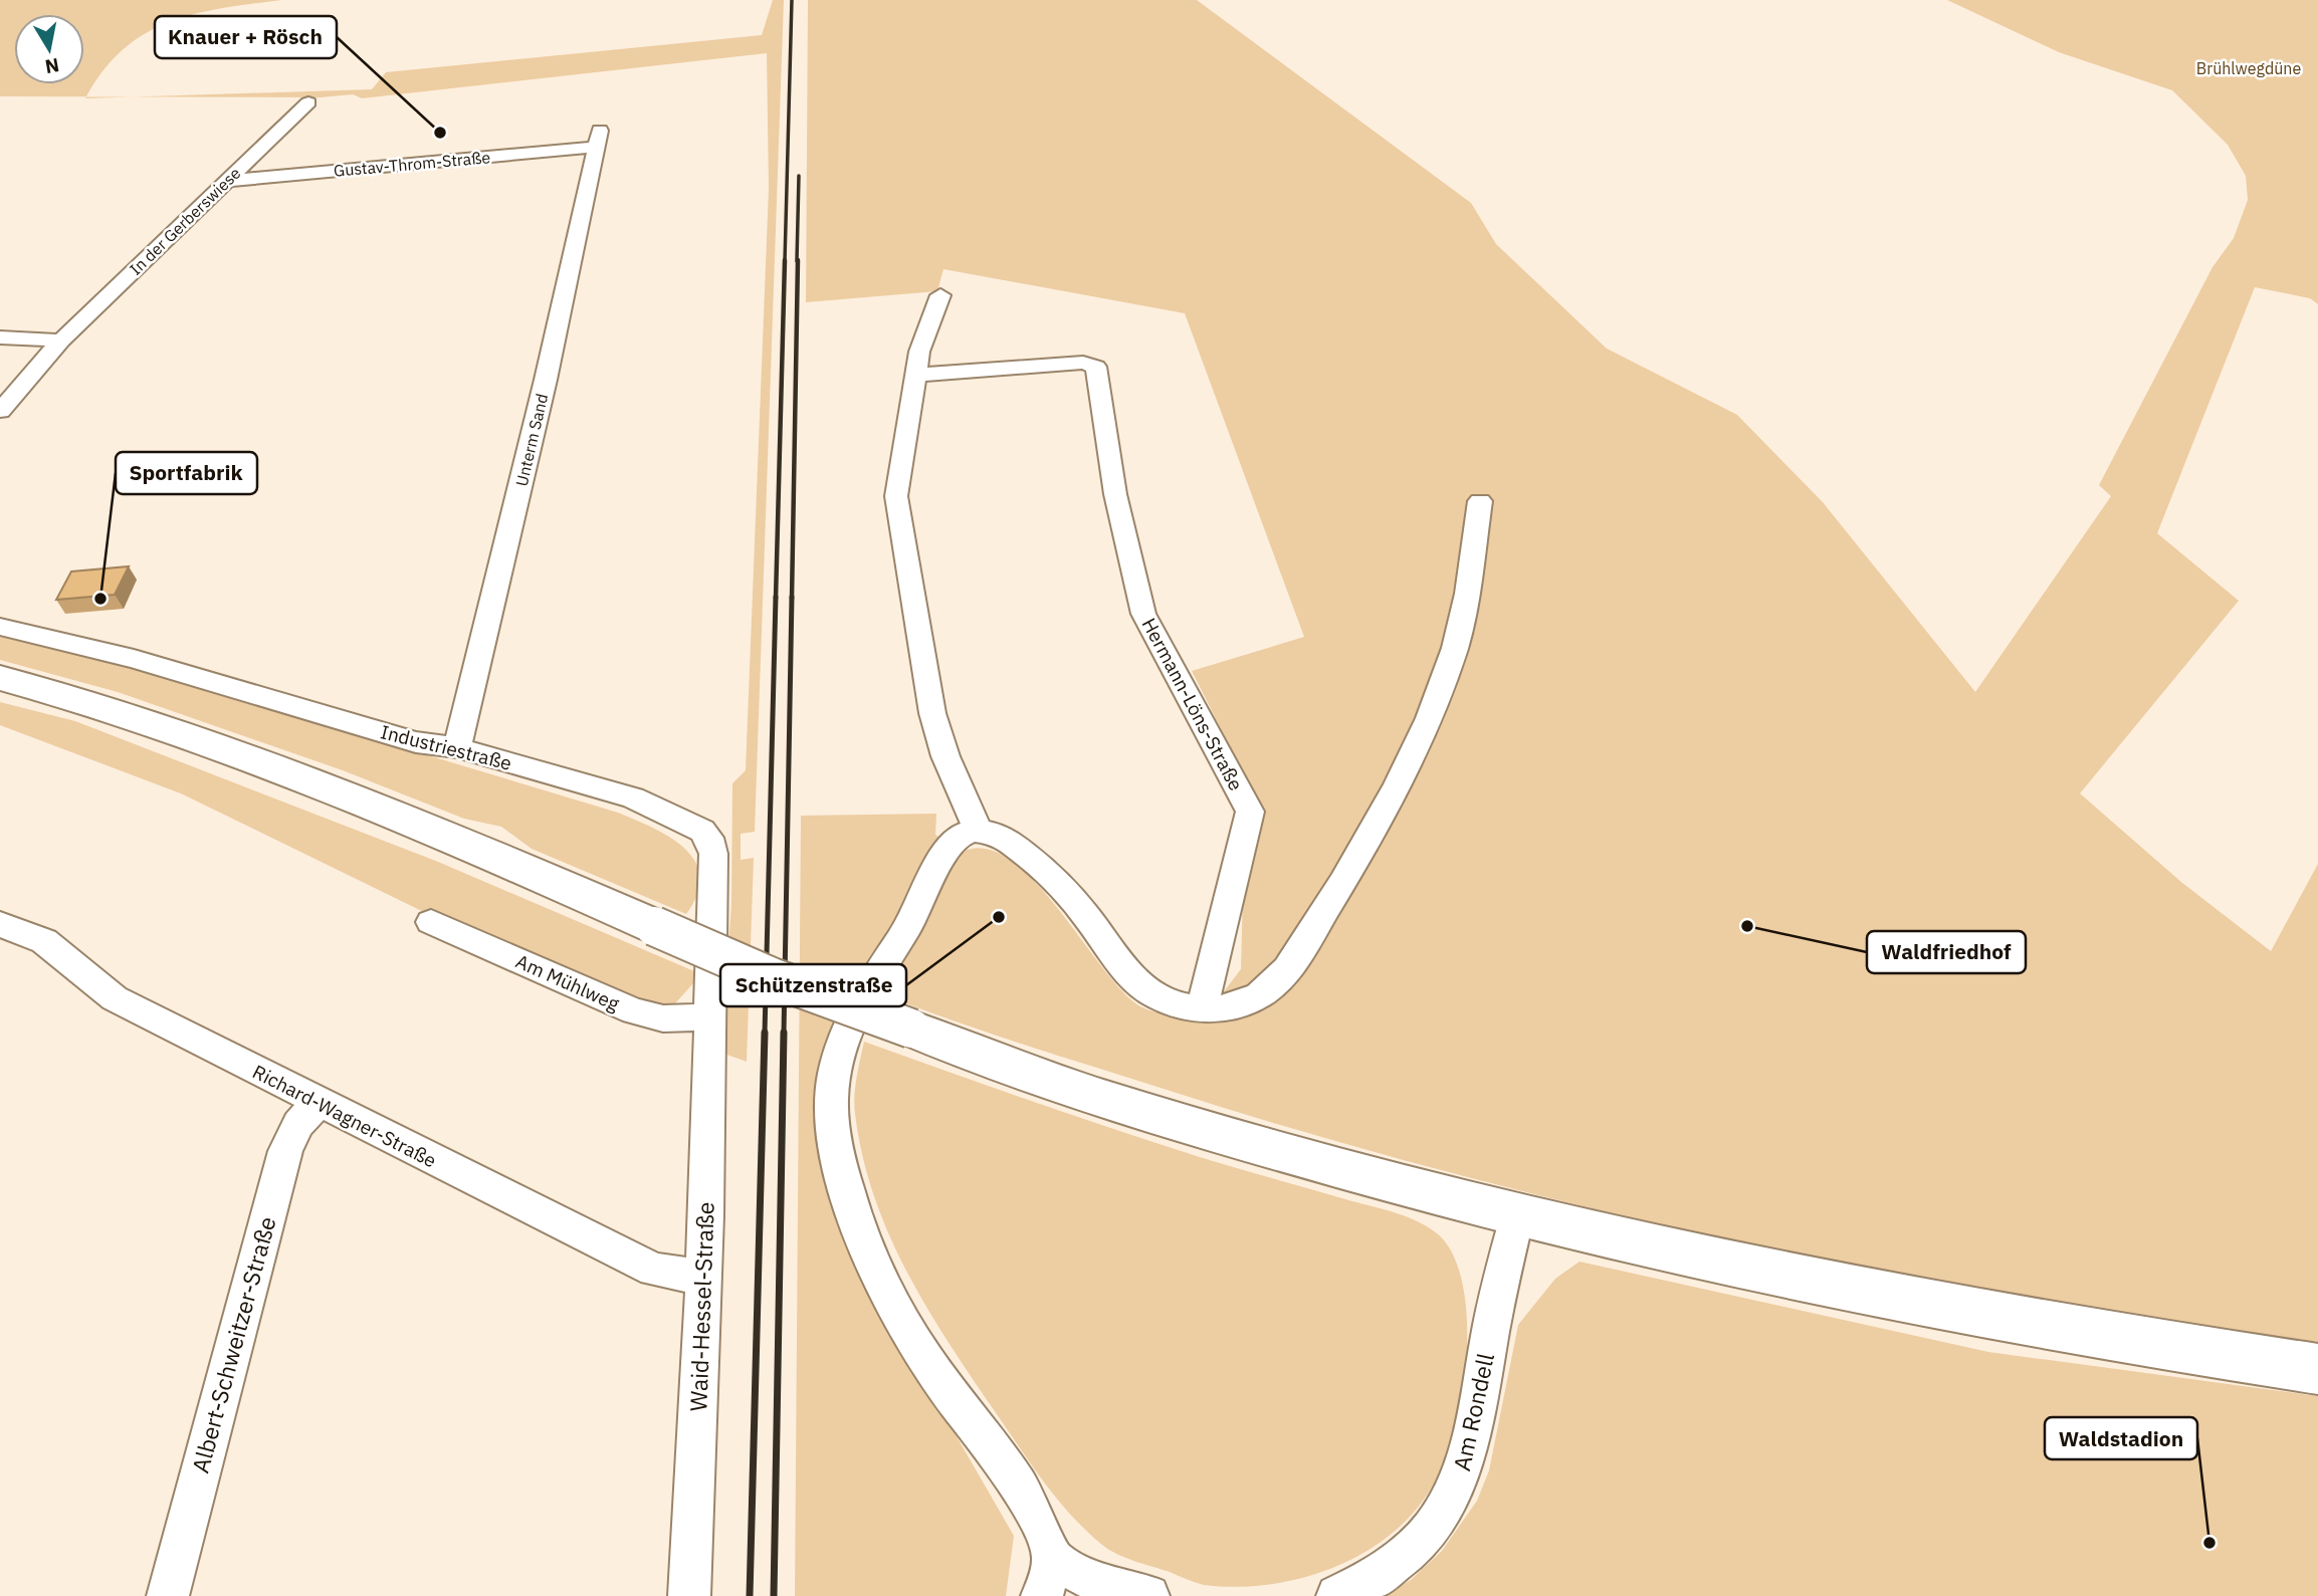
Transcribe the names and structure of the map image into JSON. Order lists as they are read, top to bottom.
{
  "streets": {
    "street": [
      "Gustav-Throm-Straße",
      "In der Gerberswiese",
      "Unterm Sand",
      "Hermann-Löns-Straße",
      "Industriestraße",
      "Am Mühlweg",
      "Richard-Wagner-Straße",
      "Waid-Hessel-Straße",
      "Albert-Schweitzer-Straße",
      "Am Rondell"
    ]
  },
  "crossings": [
    ["Gustav-Throm-Straße", "In der Gerberswiese"],
    ["Gustav-Throm-Straße", "Unterm Sand"],
    ["Unterm Sand", "Industriestraße"],
    ["Industriestraße", "Am Mühlweg"],
    ["Industriestraße", "Waid-Hessel-Straße"],
    ["Am Mühlweg", "Waid-Hessel-Straße"],
    ["Richard-Wagner-Straße", "Waid-Hessel-Straße"],
    ["Richard-Wagner-Straße", "Albert-Schweitzer-Straße"]
  ],
  "parks": ["Brühlwegdüne"],
  "places": [
    "Knauer + Rösch",
    "Sportfabrik",
    "Schützenstraße",
    "Waldfriedhof",
    "Waldstadion"
  ],
  "north": "bottom"
}
